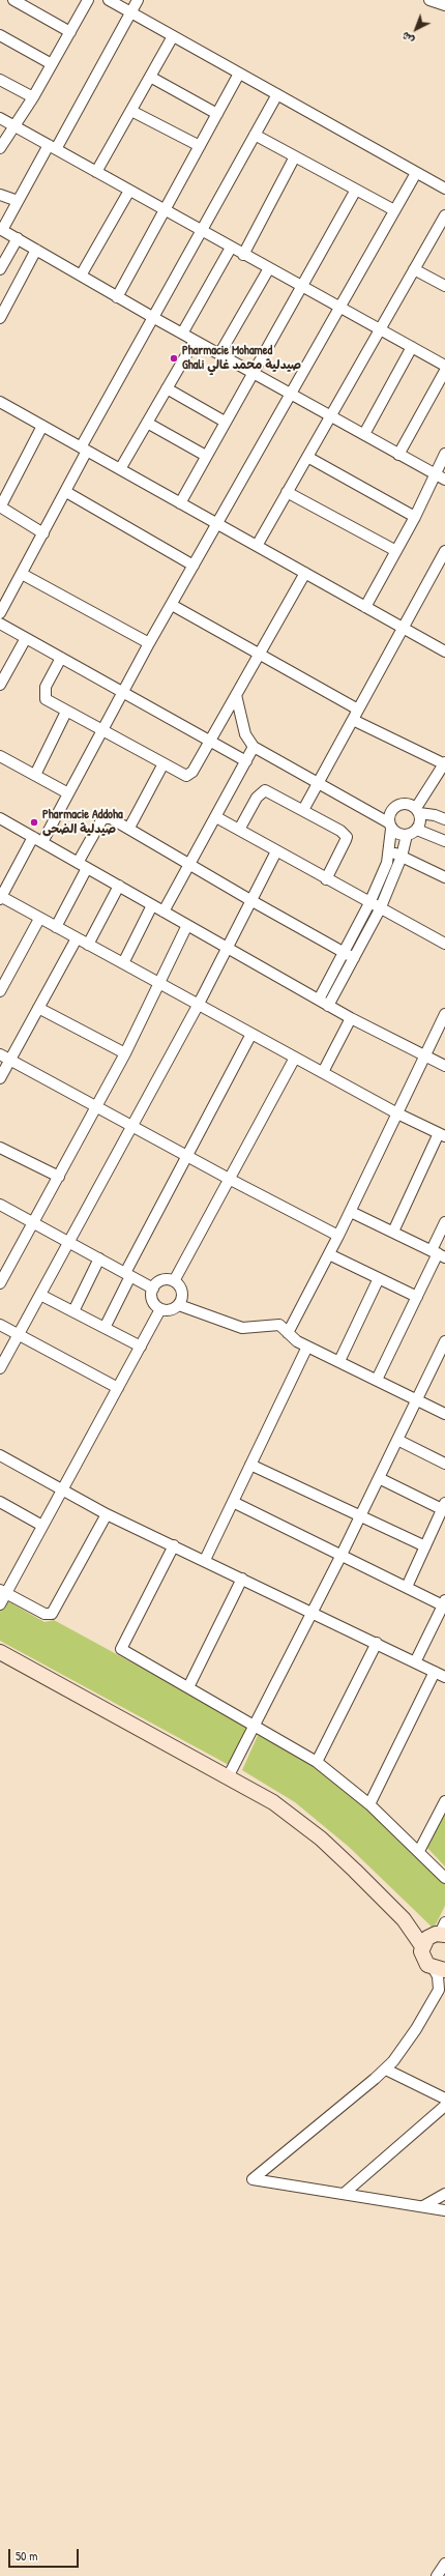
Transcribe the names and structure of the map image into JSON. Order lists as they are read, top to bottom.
{
  "places": ["Pharmacie Mohamed Ghali صيدلية محمد غالي", "Pharmacie Addoha صيدلية الضحى"],
  "scale_bar": "50 m",
  "north": "bottom left"
}
